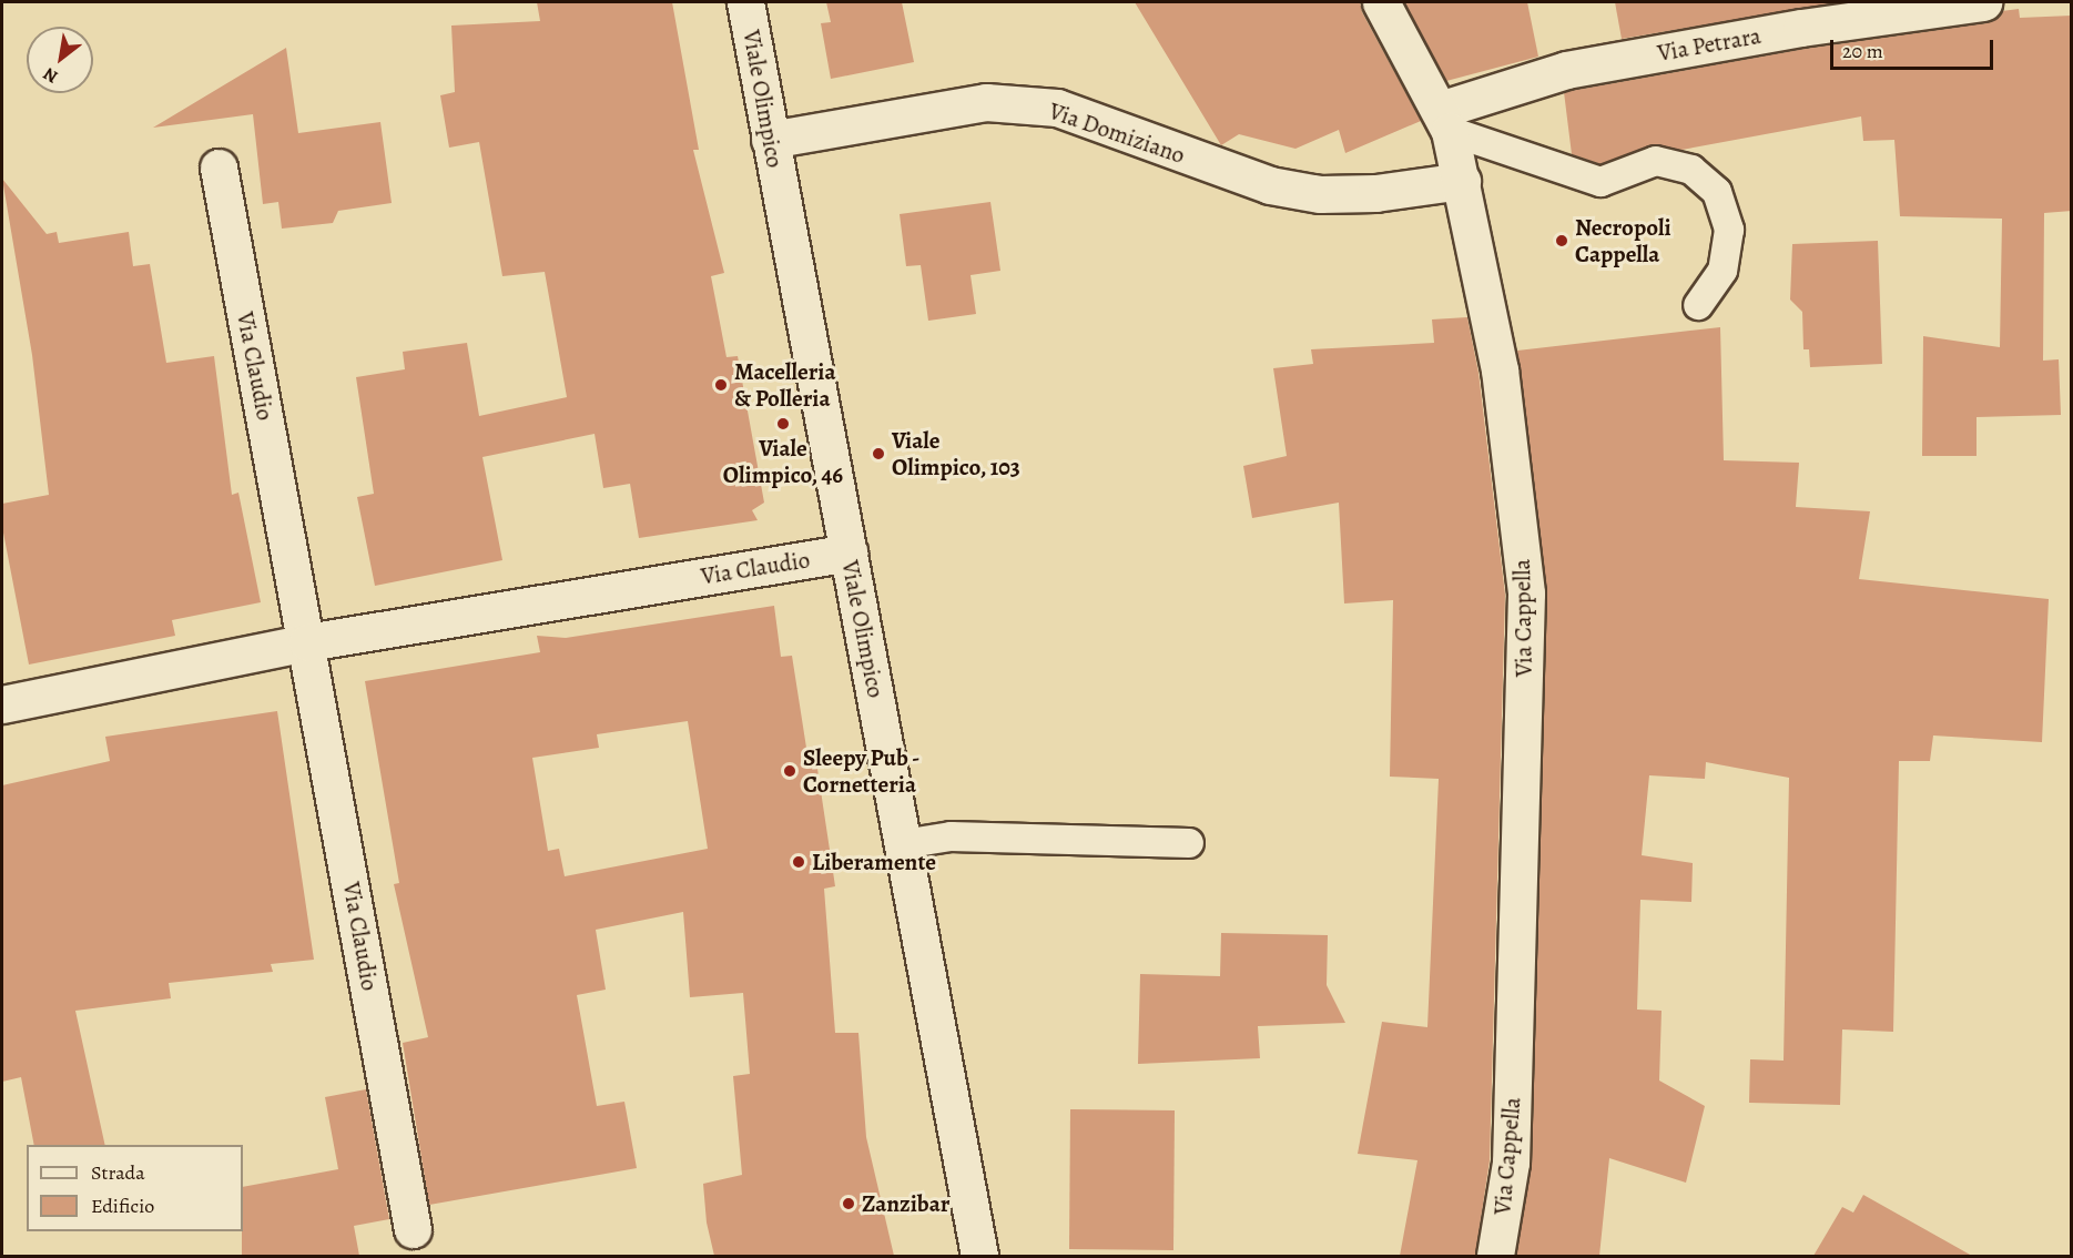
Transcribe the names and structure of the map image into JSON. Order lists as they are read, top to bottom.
{
  "streets": {
    "street": [
      "Via Petrara",
      "Viale Olimpico",
      "Via Domiziano",
      "Via Claudio",
      "Via Cappella"
    ]
  },
  "crossings": [
    ["Via Petrara", "Via Cappella"],
    ["Viale Olimpico", "Via Domiziano"],
    ["Viale Olimpico", "Via Claudio"],
    ["Via Domiziano", "Via Cappella"]
  ],
  "places": [
    "Necropoli Cappella",
    "Macelleria & Polleria",
    "Viale Olimpico, 46",
    "Viale Olimpico, 103",
    "Sleepy Pub - Cornetteria",
    "Liberamente",
    "Zanzibar"
  ],
  "legend": ["Strada", "Edificio"],
  "scale_bar": "20 m",
  "north": "bottom left"
}
